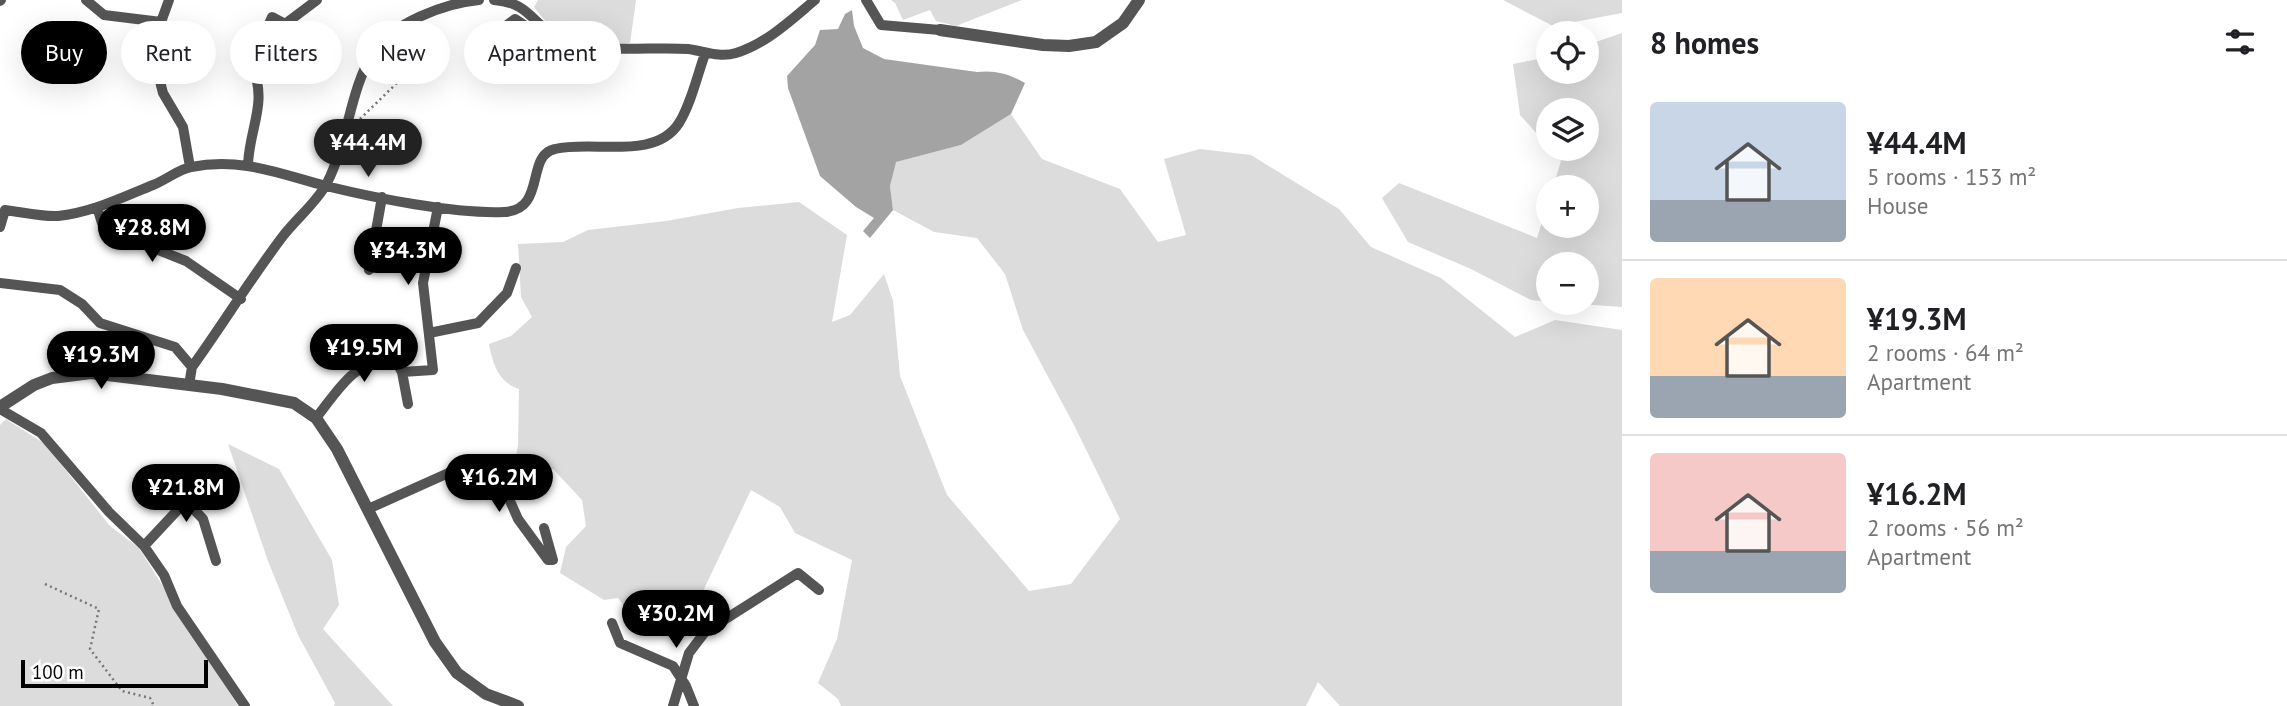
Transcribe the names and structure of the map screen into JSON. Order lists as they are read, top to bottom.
{
  "scale_bar": "100 m",
  "page": {
    "heading": "8 homes",
    "map_buttons": ["+", "−"],
    "chip": [
      "Buy",
      "Rent",
      "Filters",
      "New",
      "Apartment"
    ],
    "list": [
      {
        "name": "¥44.4M",
        "note": "5 rooms · 153 m² · House"
      },
      {
        "name": "¥19.3M",
        "note": "2 rooms · 64 m² · Apartment"
      },
      {
        "name": "¥16.2M",
        "note": "2 rooms · 56 m² · Apartment"
      }
    ],
    "price": [
      "¥44.4M",
      "¥28.8M",
      "¥34.3M",
      "¥19.5M",
      "¥19.3M",
      "¥16.2M",
      "¥21.8M",
      "¥30.2M"
    ],
    "scale": "100 m"
  }
}
